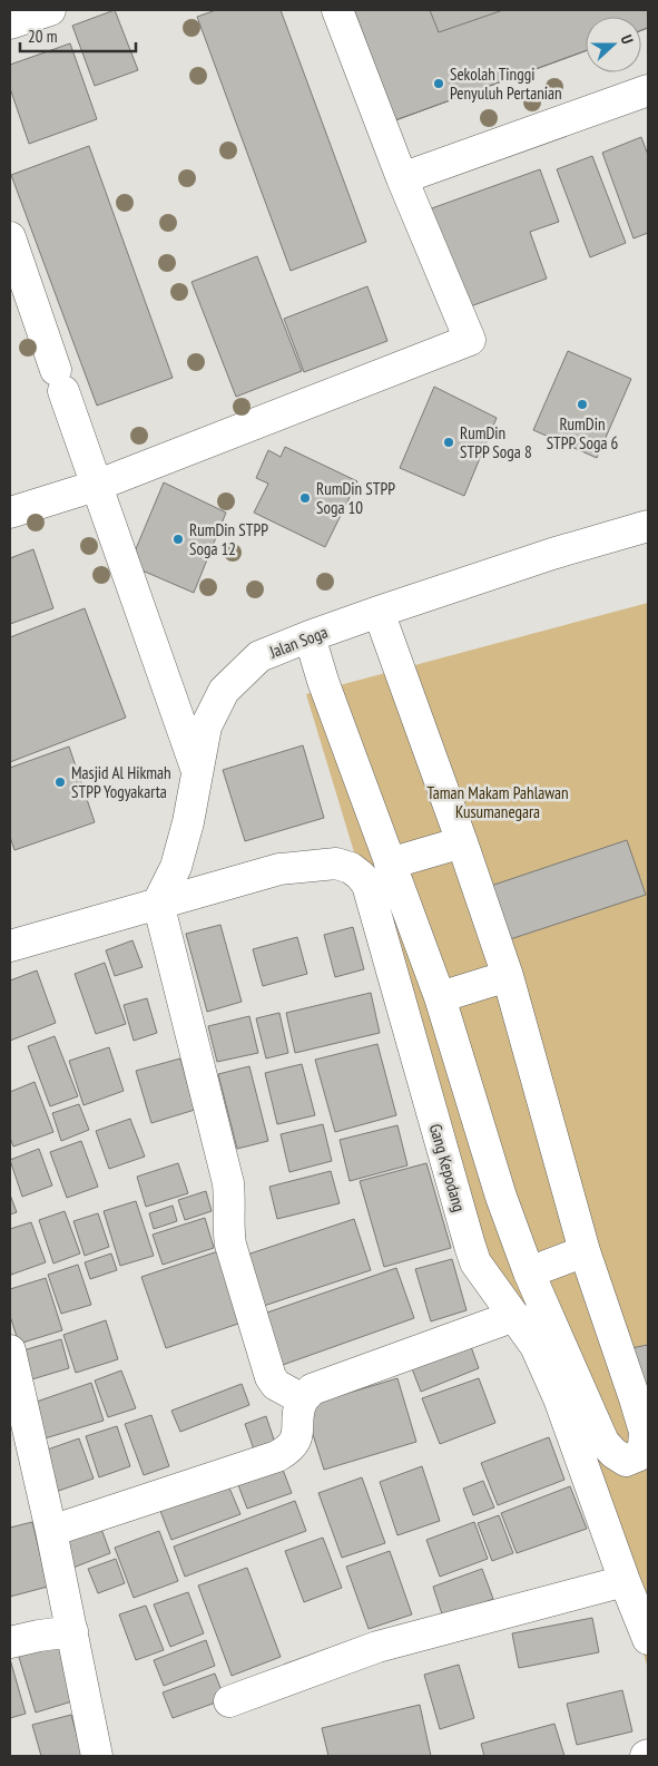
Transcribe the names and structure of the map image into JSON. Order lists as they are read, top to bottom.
{
  "streets": {
    "street": ["Jalan Soga", "Gang Kepodang"]
  },
  "crossings": [
    ["Jalan Soga", "Gang Kepodang"]
  ],
  "parks": ["Taman Makam Pahlawan Kusumanegara"],
  "places": [
    "Sekolah Tinggi Penyuluh Pertanian",
    "RumDin STPP Soga 6",
    "RumDin STPP Soga 8",
    "RumDin STPP Soga 10",
    "RumDin STPP Soga 12",
    "Masjid Al Hikmah STPP Yogyakarta"
  ],
  "scale_bar": "20 m",
  "north": "right"
}
